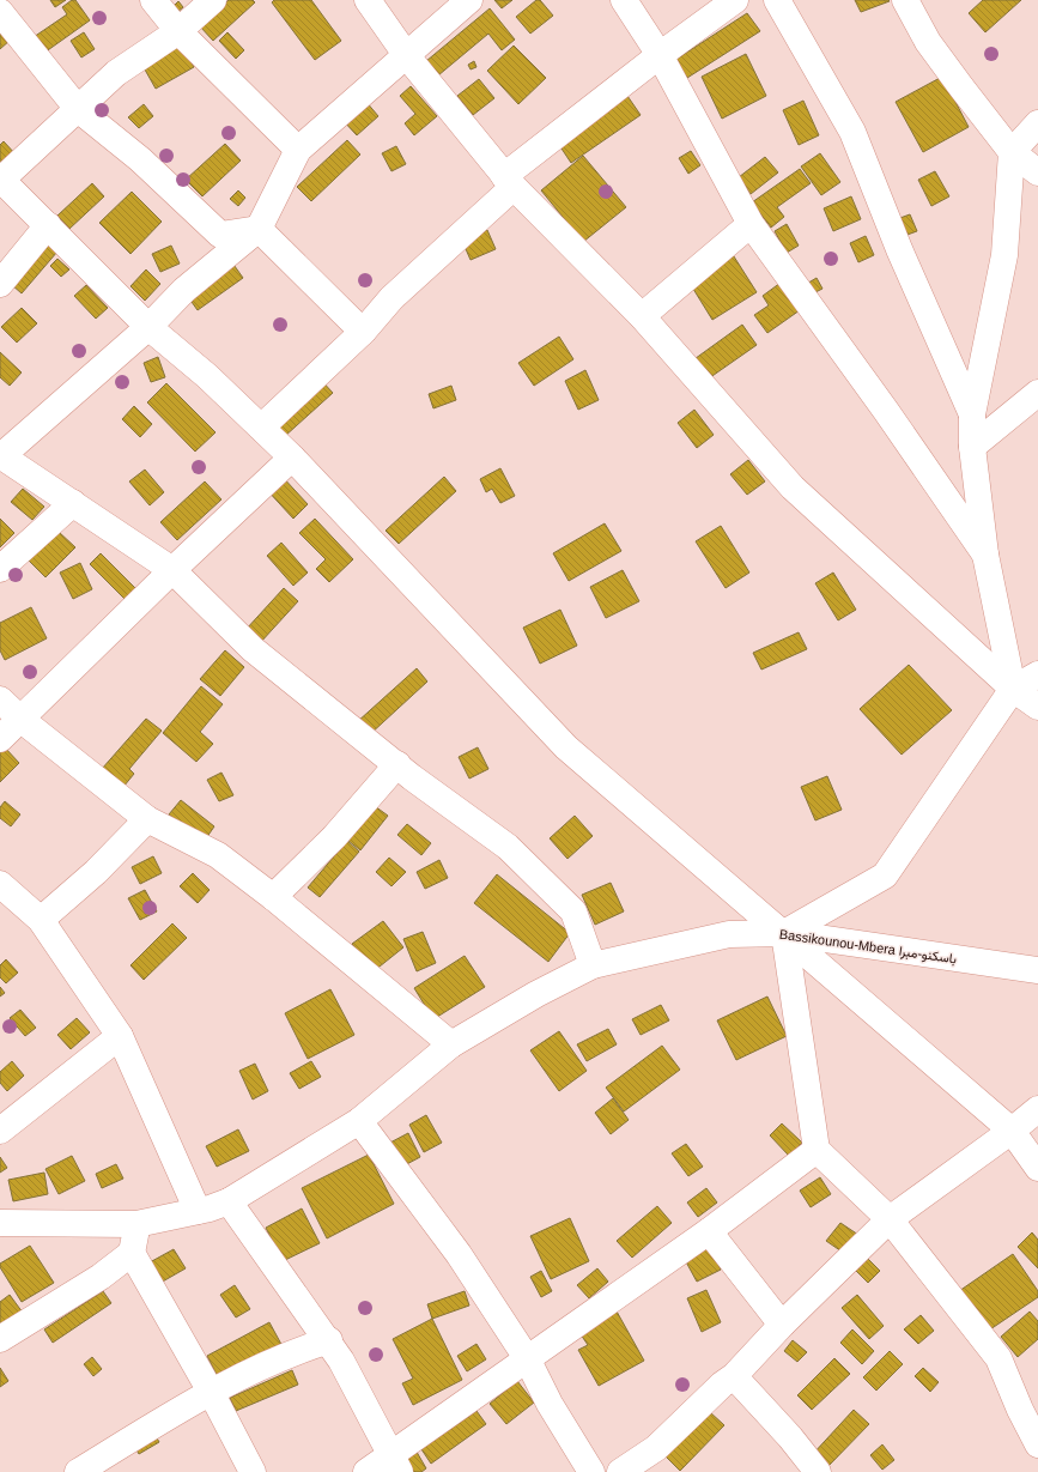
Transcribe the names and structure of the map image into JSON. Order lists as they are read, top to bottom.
{
  "streets": {
    "street": ["Bassikounou-Mbera باسكنو-مبرا"]
  }
}
